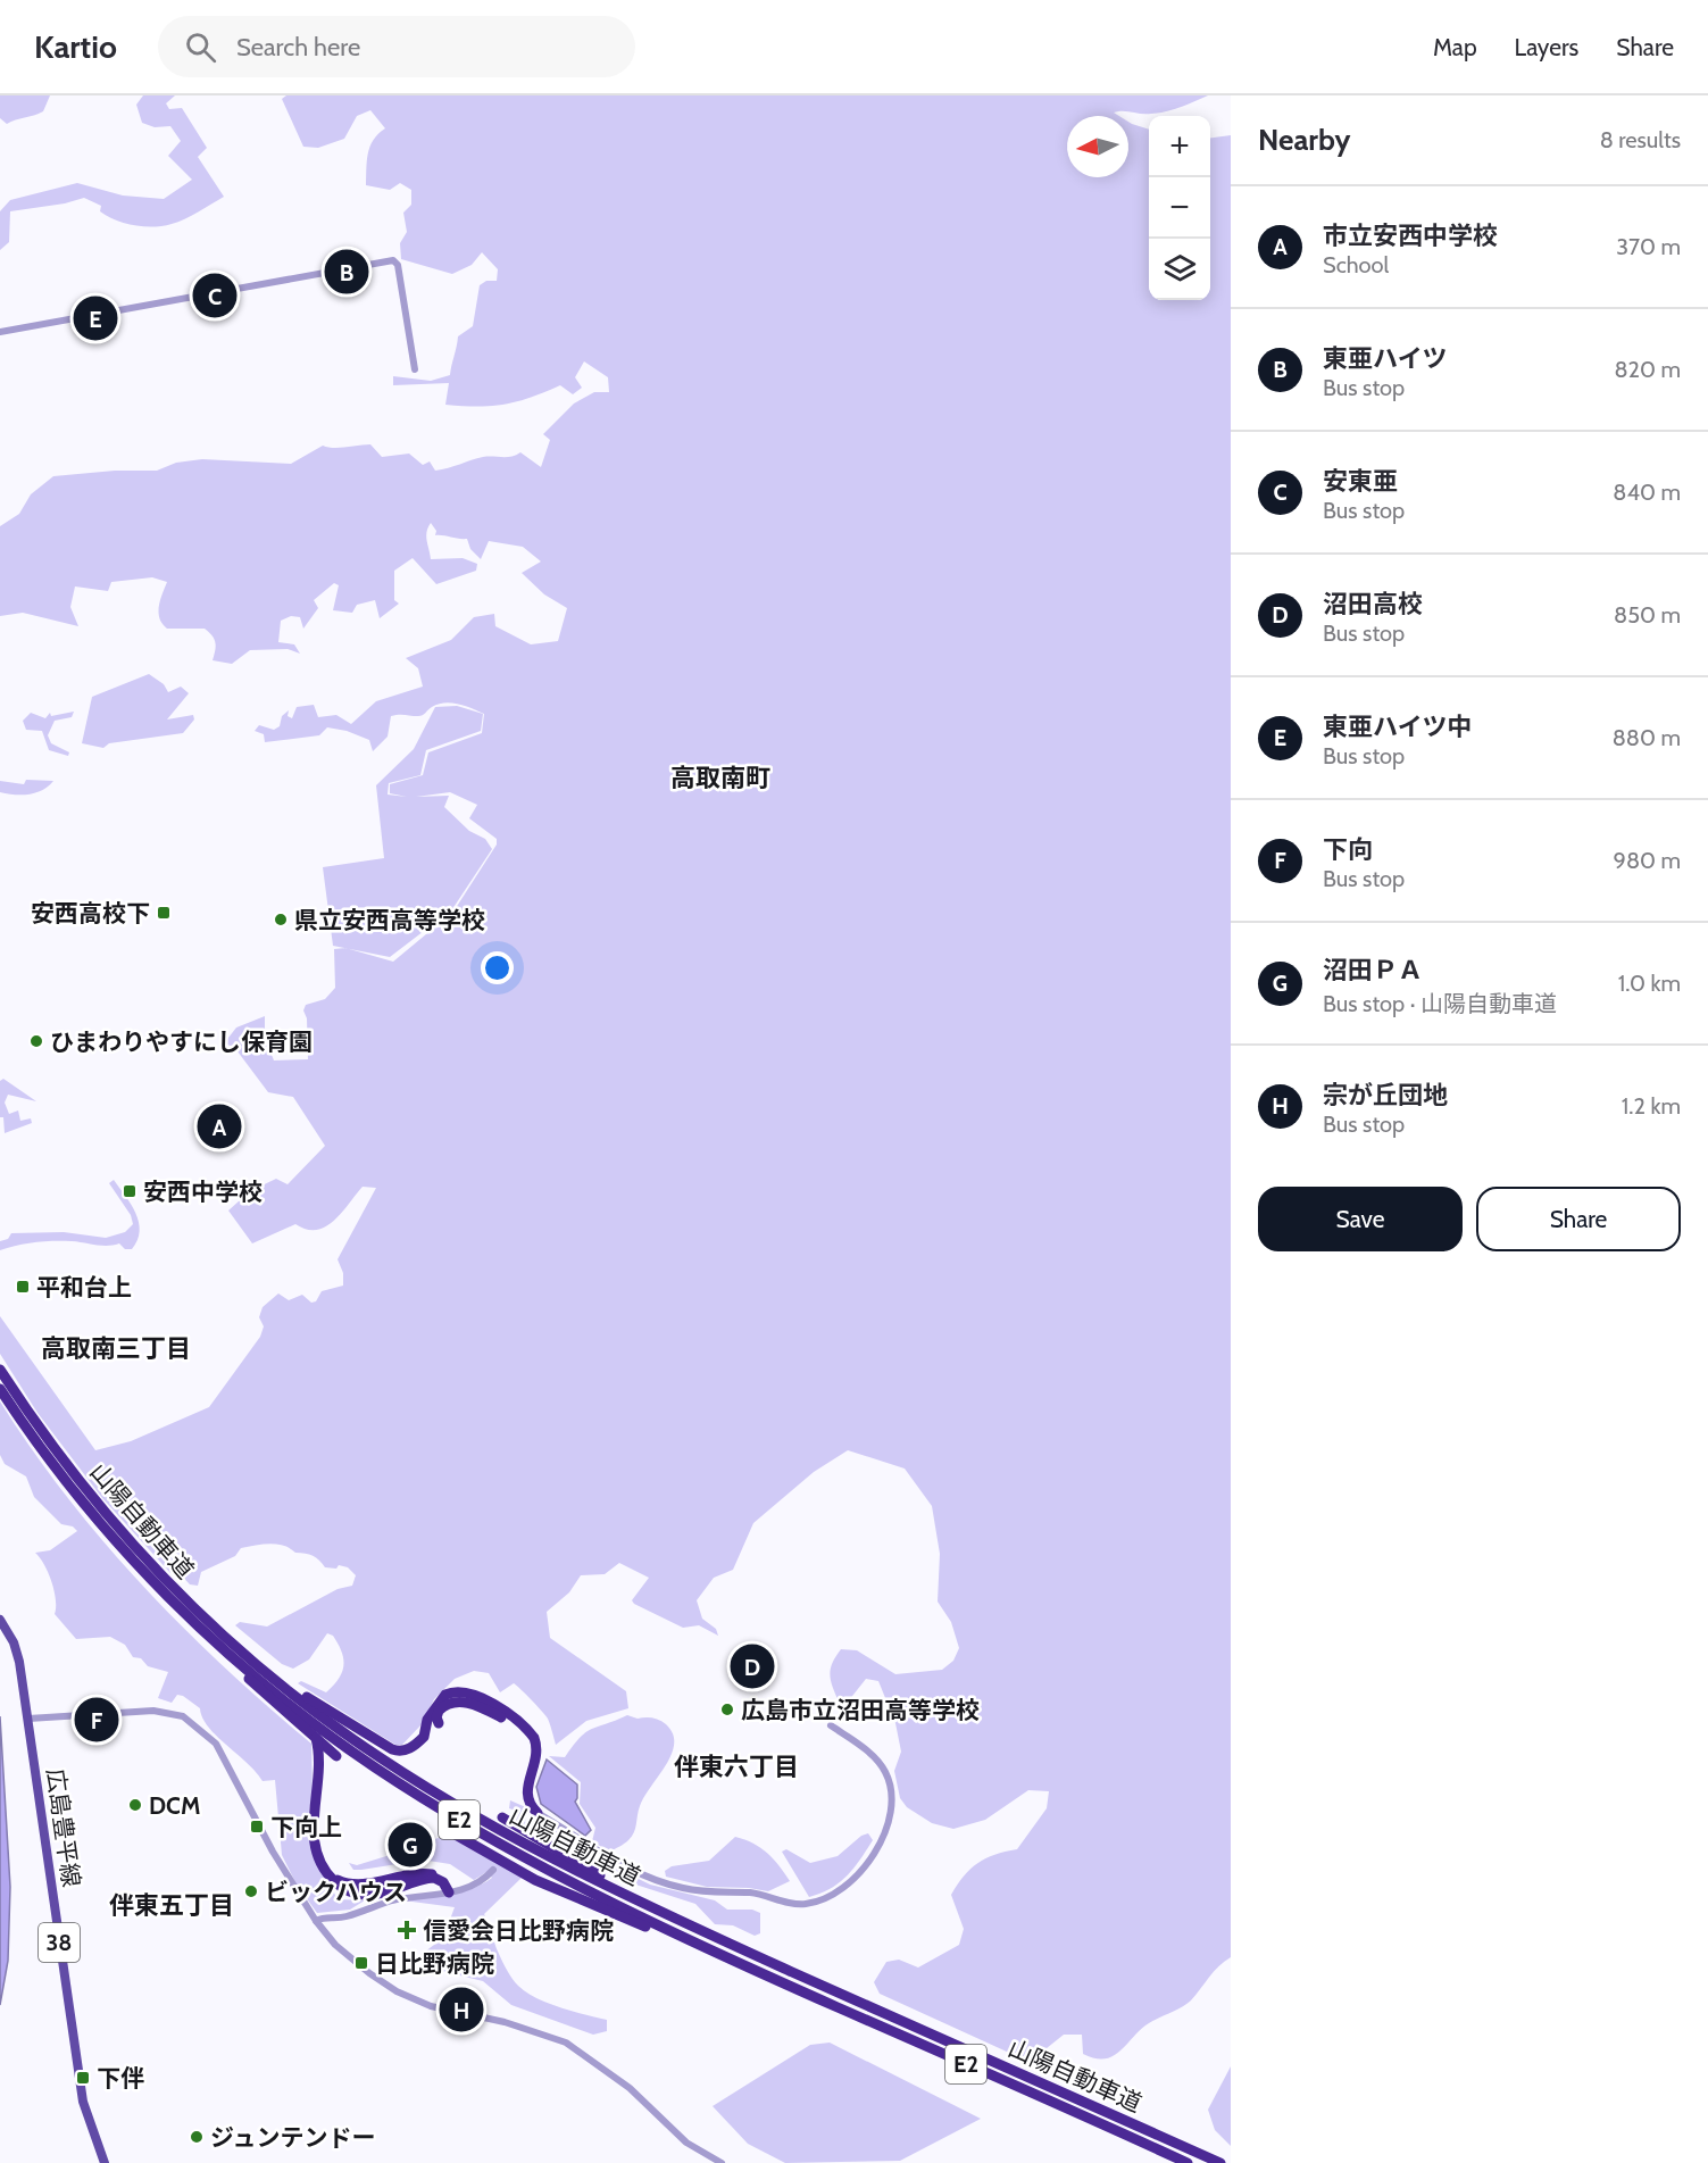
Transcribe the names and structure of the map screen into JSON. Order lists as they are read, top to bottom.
{
  "streets": {
    "highway": ["山陽自動車道", "E2"],
    "main road": ["広島豊平線", "38"]
  },
  "districts": [
    "高取南町",
    "高取南三丁目",
    "伴東六丁目",
    "伴東五丁目"
  ],
  "places": {
    "transit": [
      "安西高校下",
      "安西中学校",
      "平和台上",
      "下向上",
      "日比野病院",
      "下伴"
    ],
    "other": [
      "県立安西高等学校",
      "ひまわりやすにし保育園",
      "広島市立沼田高等学校",
      "DCM",
      "ビックハウス",
      "ジュンテンドー"
    ],
    "health": ["信愛会日比野病院"]
  },
  "north": "left",
  "page": {
    "header": "Kartio",
    "search": "Search here",
    "nav": ["Map", "Layers", "Share"],
    "heading": ["Nearby", "8 results"],
    "map_buttons": ["+", "−"],
    "list": [
      {
        "mark": "A",
        "name": "市立安西中学校",
        "note": "School",
        "value": "370 m"
      },
      {
        "mark": "B",
        "name": "東亜ハイツ",
        "note": "Bus stop",
        "value": "820 m"
      },
      {
        "mark": "C",
        "name": "安東亜",
        "note": "Bus stop",
        "value": "840 m"
      },
      {
        "mark": "D",
        "name": "沼田高校",
        "note": "Bus stop",
        "value": "850 m"
      },
      {
        "mark": "E",
        "name": "東亜ハイツ中",
        "note": "Bus stop",
        "value": "880 m"
      },
      {
        "mark": "F",
        "name": "下向",
        "note": "Bus stop",
        "value": "980 m"
      },
      {
        "mark": "G",
        "name": "沼田ＰＡ",
        "note": "Bus stop · 山陽自動車道",
        "value": "1.0 km"
      },
      {
        "mark": "H",
        "name": "宗が丘団地",
        "note": "Bus stop",
        "value": "1.2 km"
      }
    ],
    "pins": [
      "B",
      "C",
      "E",
      "A",
      "D",
      "F",
      "G",
      "H"
    ],
    "buttons": ["Save", "Share"]
  }
}
